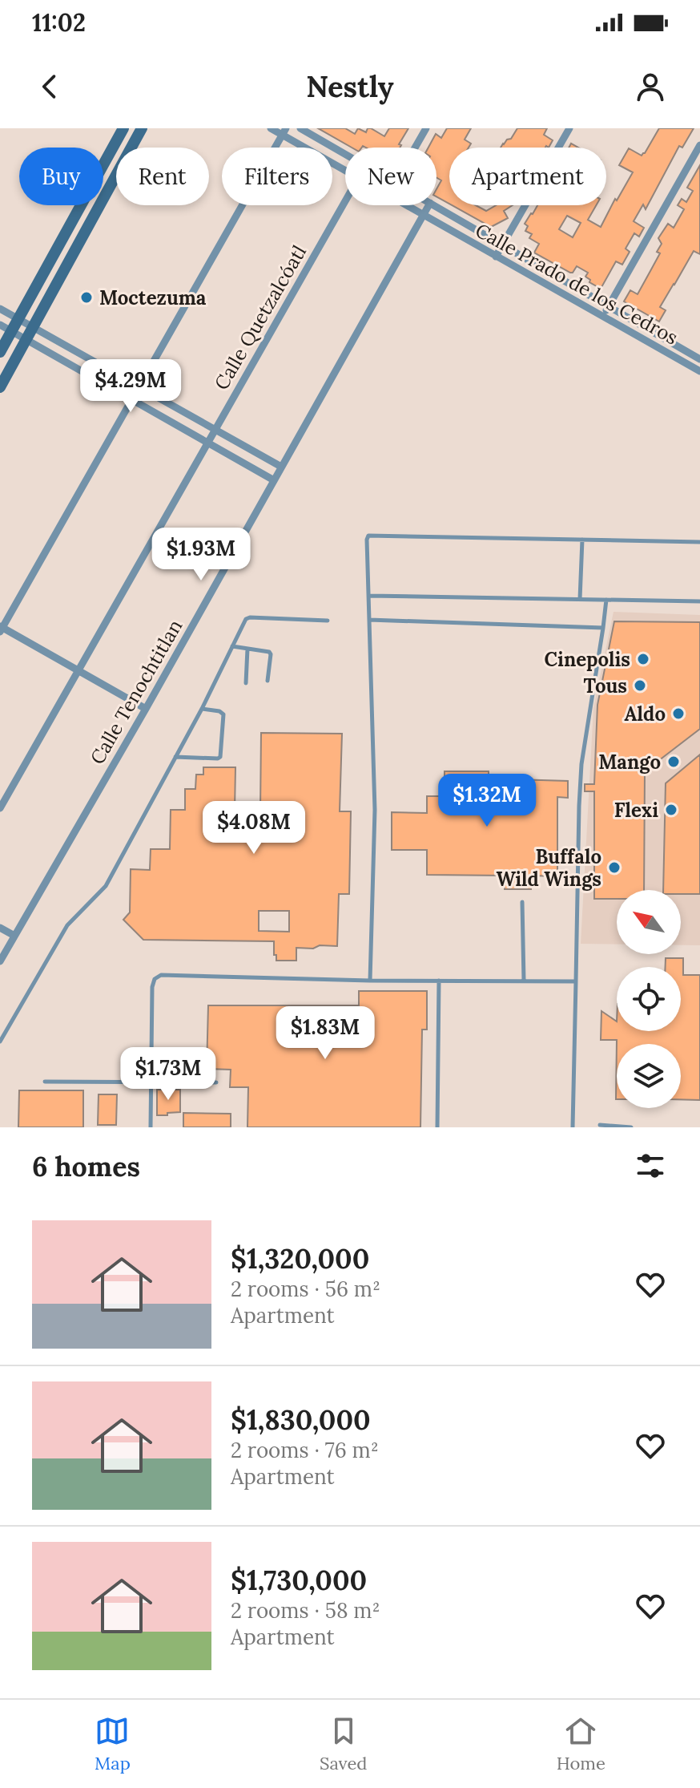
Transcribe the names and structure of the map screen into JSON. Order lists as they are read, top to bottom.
{
  "streets": {
    "street": ["Calle Prado de los Cedros", "Calle Quetzalcóatl", "Calle Tenochtitlan"]
  },
  "crossings": [
    ["Calle Prado de los Cedros", "Calle Tenochtitlan"]
  ],
  "places": [
    "Moctezuma",
    "Cinepolis",
    "Tous",
    "Aldo",
    "Mango",
    "Flexi",
    "Buffalo Wild Wings"
  ],
  "north": "top left",
  "page": {
    "status": "11:02",
    "header": "Nestly",
    "chip": [
      "Buy",
      "Rent",
      "Filters",
      "New",
      "Apartment"
    ],
    "price": [
      "$4.29M",
      "$1.93M",
      "$1.32M",
      "$4.08M",
      "$1.83M",
      "$1.73M"
    ],
    "heading": "6 homes",
    "list": [
      {
        "name": "$1,320,000",
        "note": "2 rooms · 56 m² · Apartment"
      },
      {
        "name": "$1,830,000",
        "note": "2 rooms · 76 m² · Apartment"
      },
      {
        "name": "$1,730,000",
        "note": "2 rooms · 58 m² · Apartment"
      }
    ],
    "tabs": ["Map", "Saved", "Home"]
  }
}
